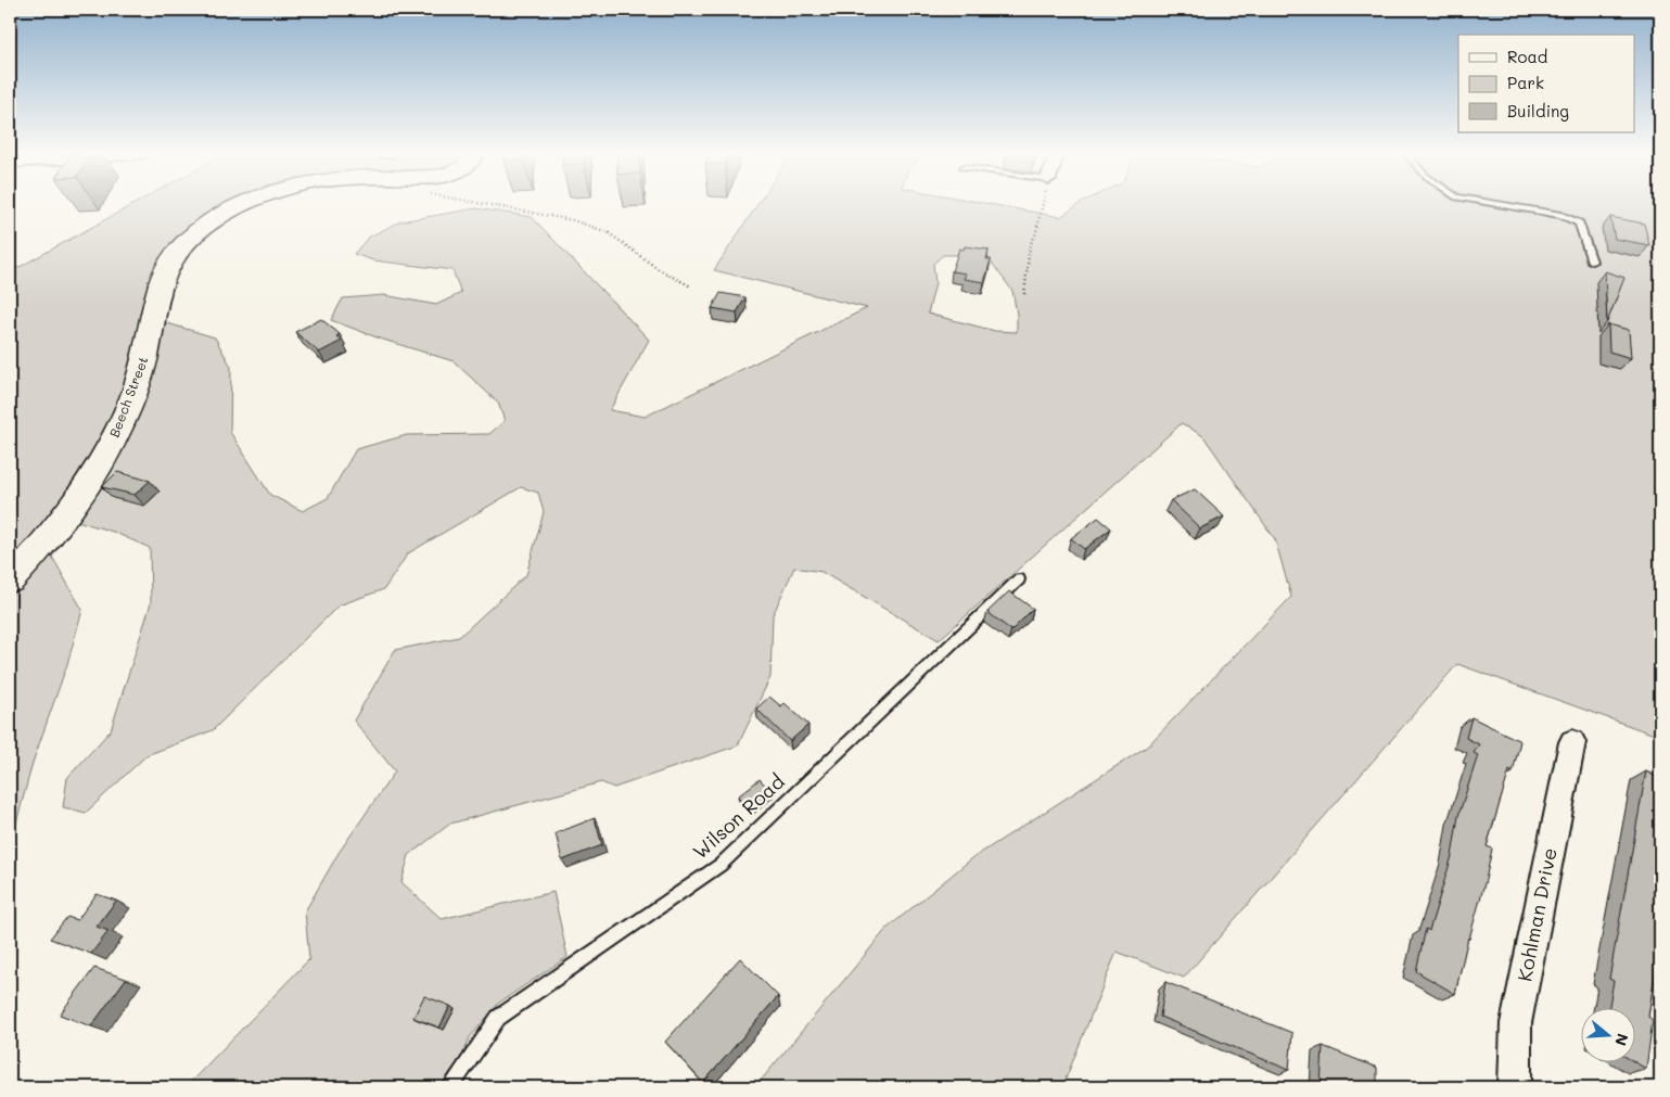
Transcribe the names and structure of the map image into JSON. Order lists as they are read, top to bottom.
{
  "streets": {
    "street": ["Beech Street", "Kohlman Drive"],
    "lane": ["Wilson Road"]
  },
  "legend": ["Road", "Park", "Building"],
  "north": "right"
}
